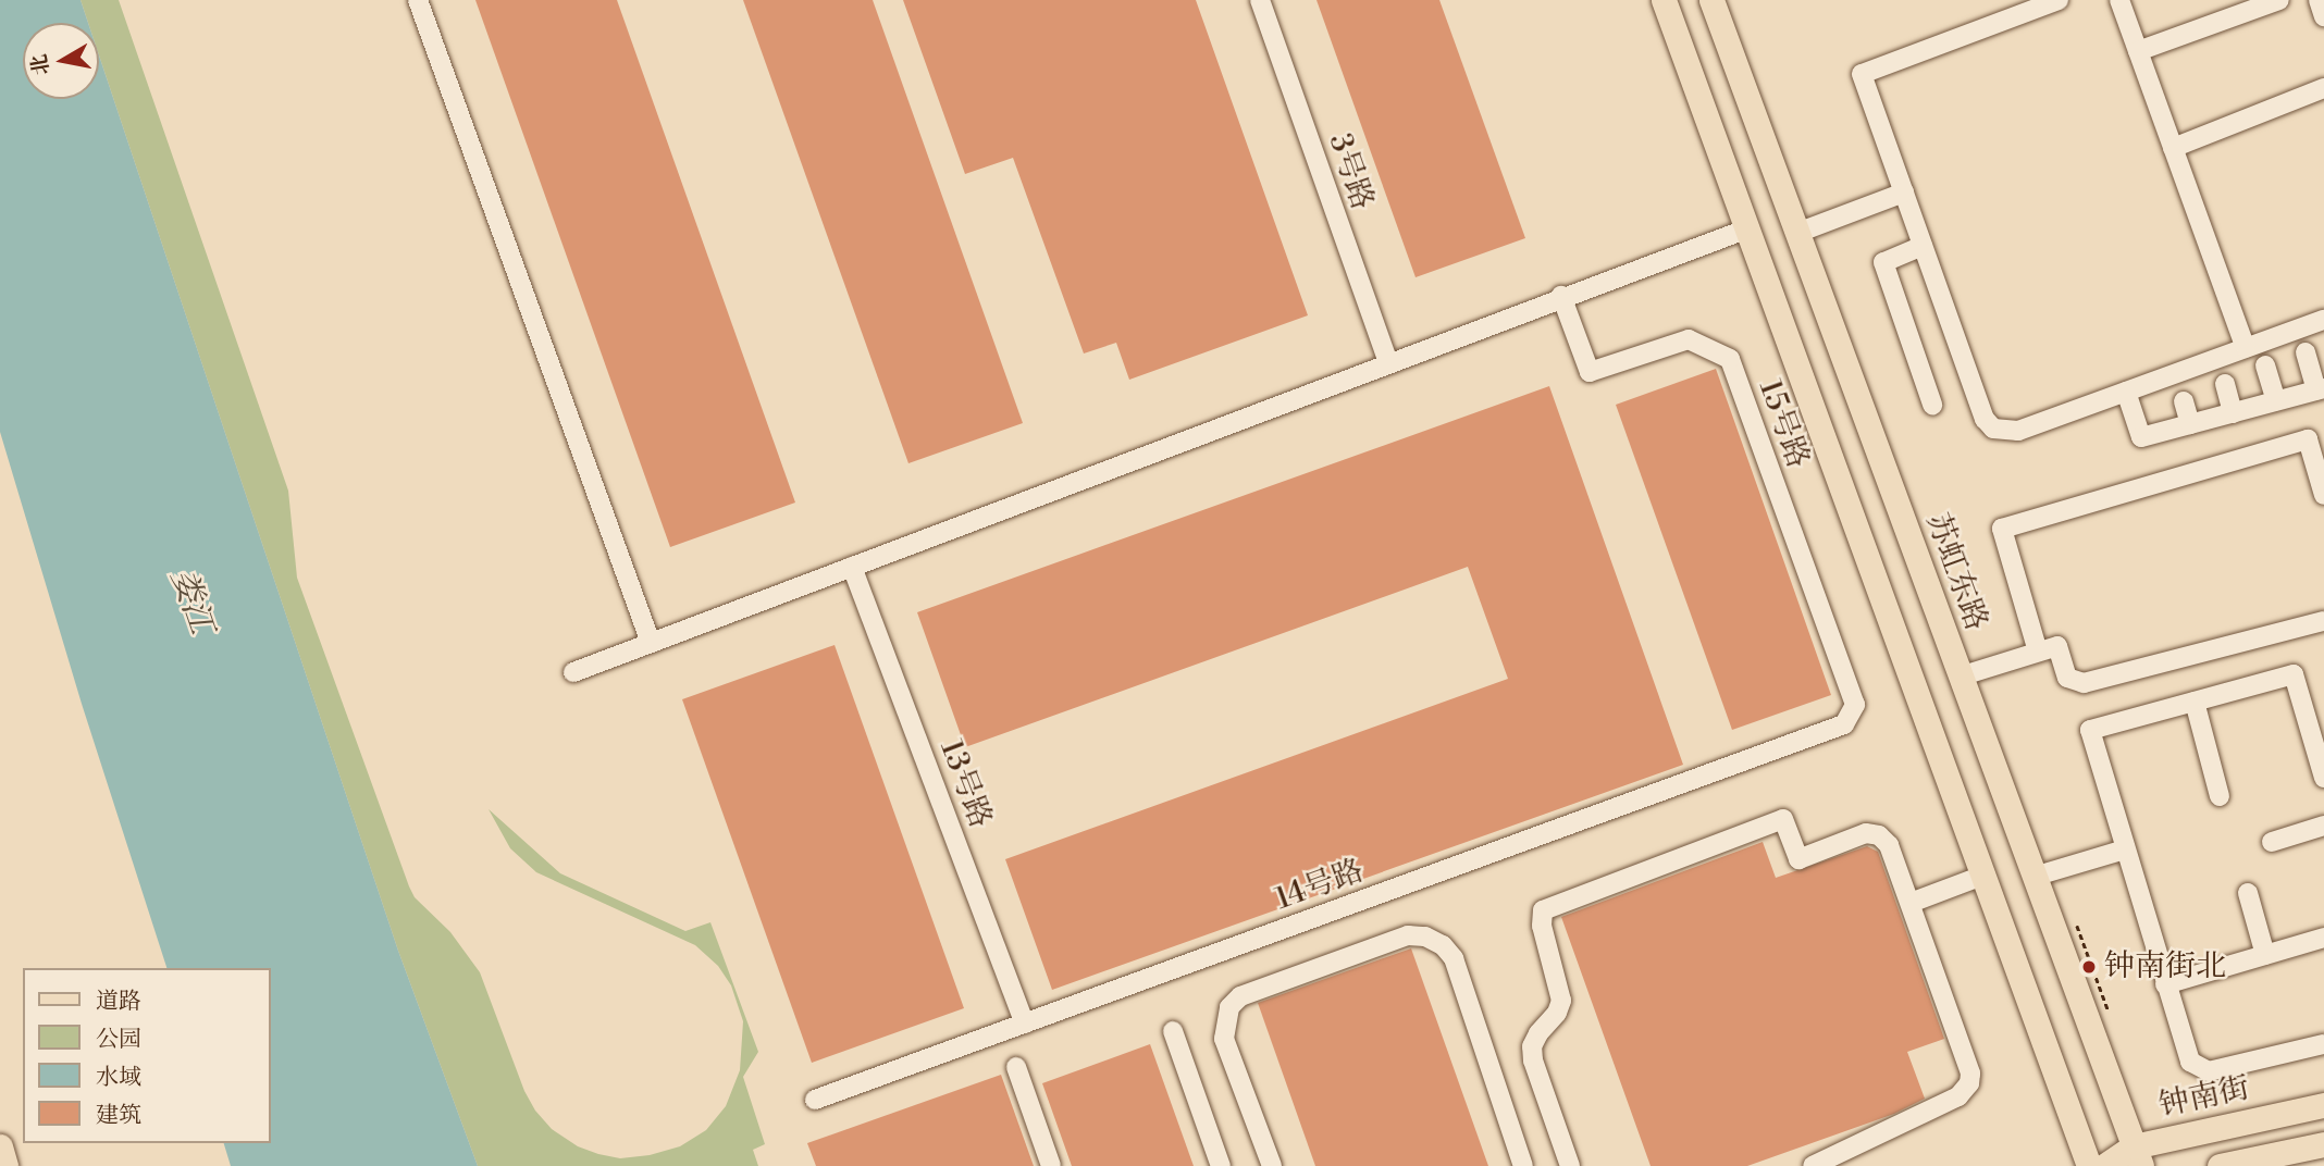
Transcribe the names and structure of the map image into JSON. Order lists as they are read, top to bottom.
{
  "streets": {
    "main road": ["苏虹东路", "钟南街"],
    "lane": [
      "3号路",
      "15号路",
      "13号路",
      "14号路"
    ]
  },
  "crossings": [
    ["15号路", "14号路"],
    ["苏虹东路", "钟南街"],
    ["13号路", "14号路"]
  ],
  "water": ["娄江"],
  "places": ["钟南街北"],
  "legend": [
    "道路",
    "公园",
    "水域",
    "建筑"
  ],
  "north": "left"
}
